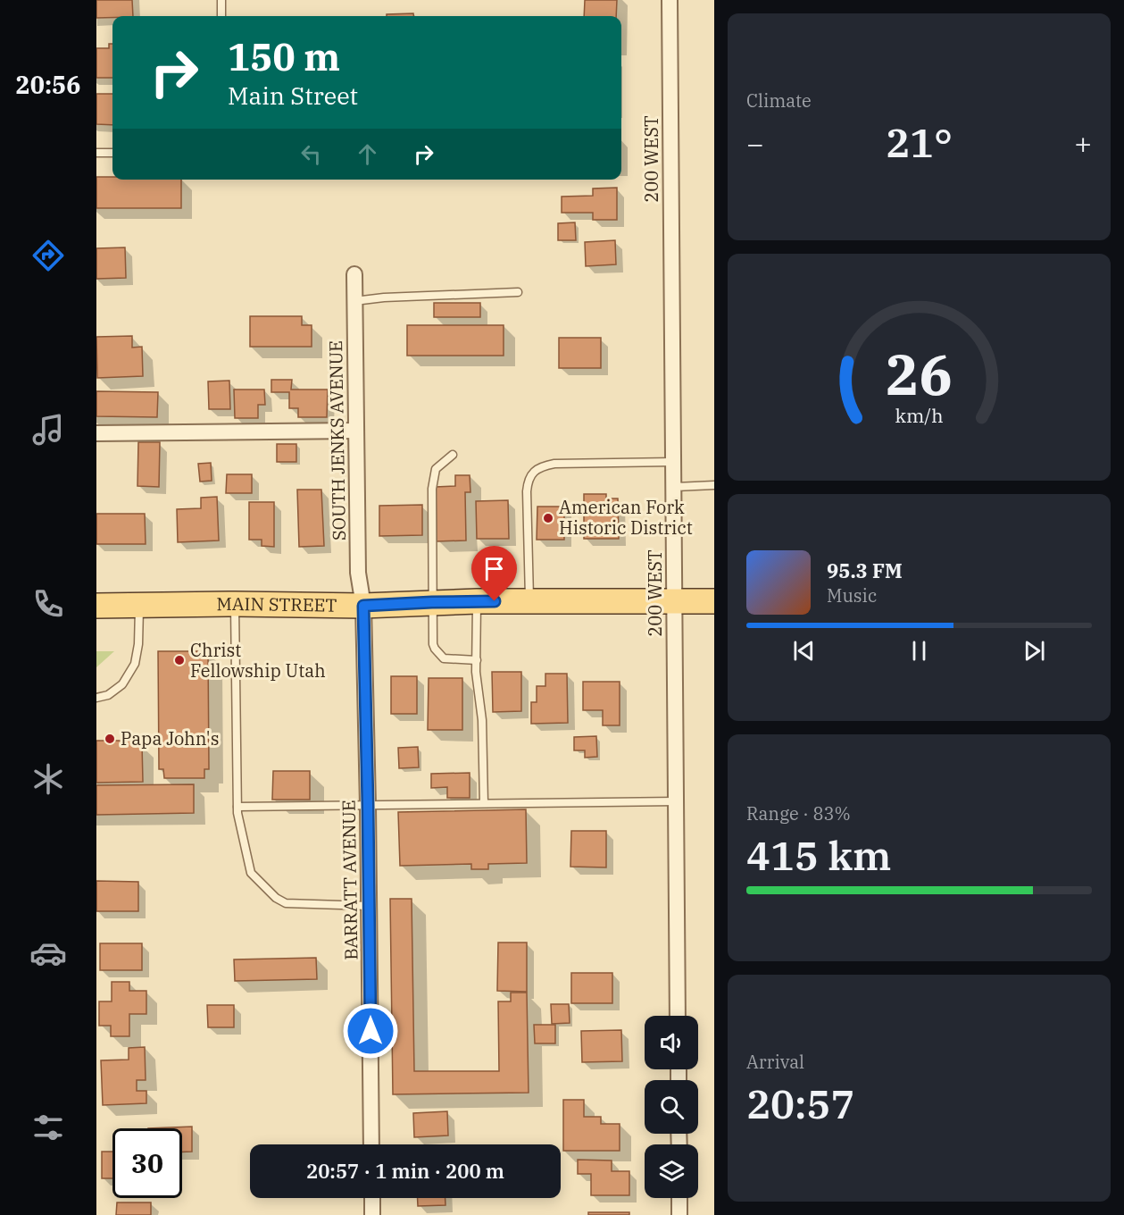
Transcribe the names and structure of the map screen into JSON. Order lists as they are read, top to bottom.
{
  "streets": {
    "main road": ["MAIN STREET"],
    "street": ["200 WEST", "SOUTH JENKS AVENUE", "BARRATT AVENUE"]
  },
  "crossings": [
    ["200 WEST", "MAIN STREET"],
    ["SOUTH JENKS AVENUE", "MAIN STREET"],
    ["SOUTH JENKS AVENUE", "BARRATT AVENUE"],
    ["MAIN STREET", "BARRATT AVENUE"]
  ],
  "places": ["American Fork Historic District", "Christ Fellowship Utah", "Papa John's"],
  "page": {
    "tabs": "20:56",
    "tile": [
      "Climate",
      ["Range · 83%", "415 km"],
      ["Arrival", "20:57"]
    ],
    "turn": ["150 m", "Main Street"],
    "heat": ["−", "21°", "+"],
    "song": ["95.3 FM", "Music"],
    "limit": "30",
    "trip": "20:57 · 1 min · 200 m",
    "gauge": ["26", "km/h"]
  }
}
